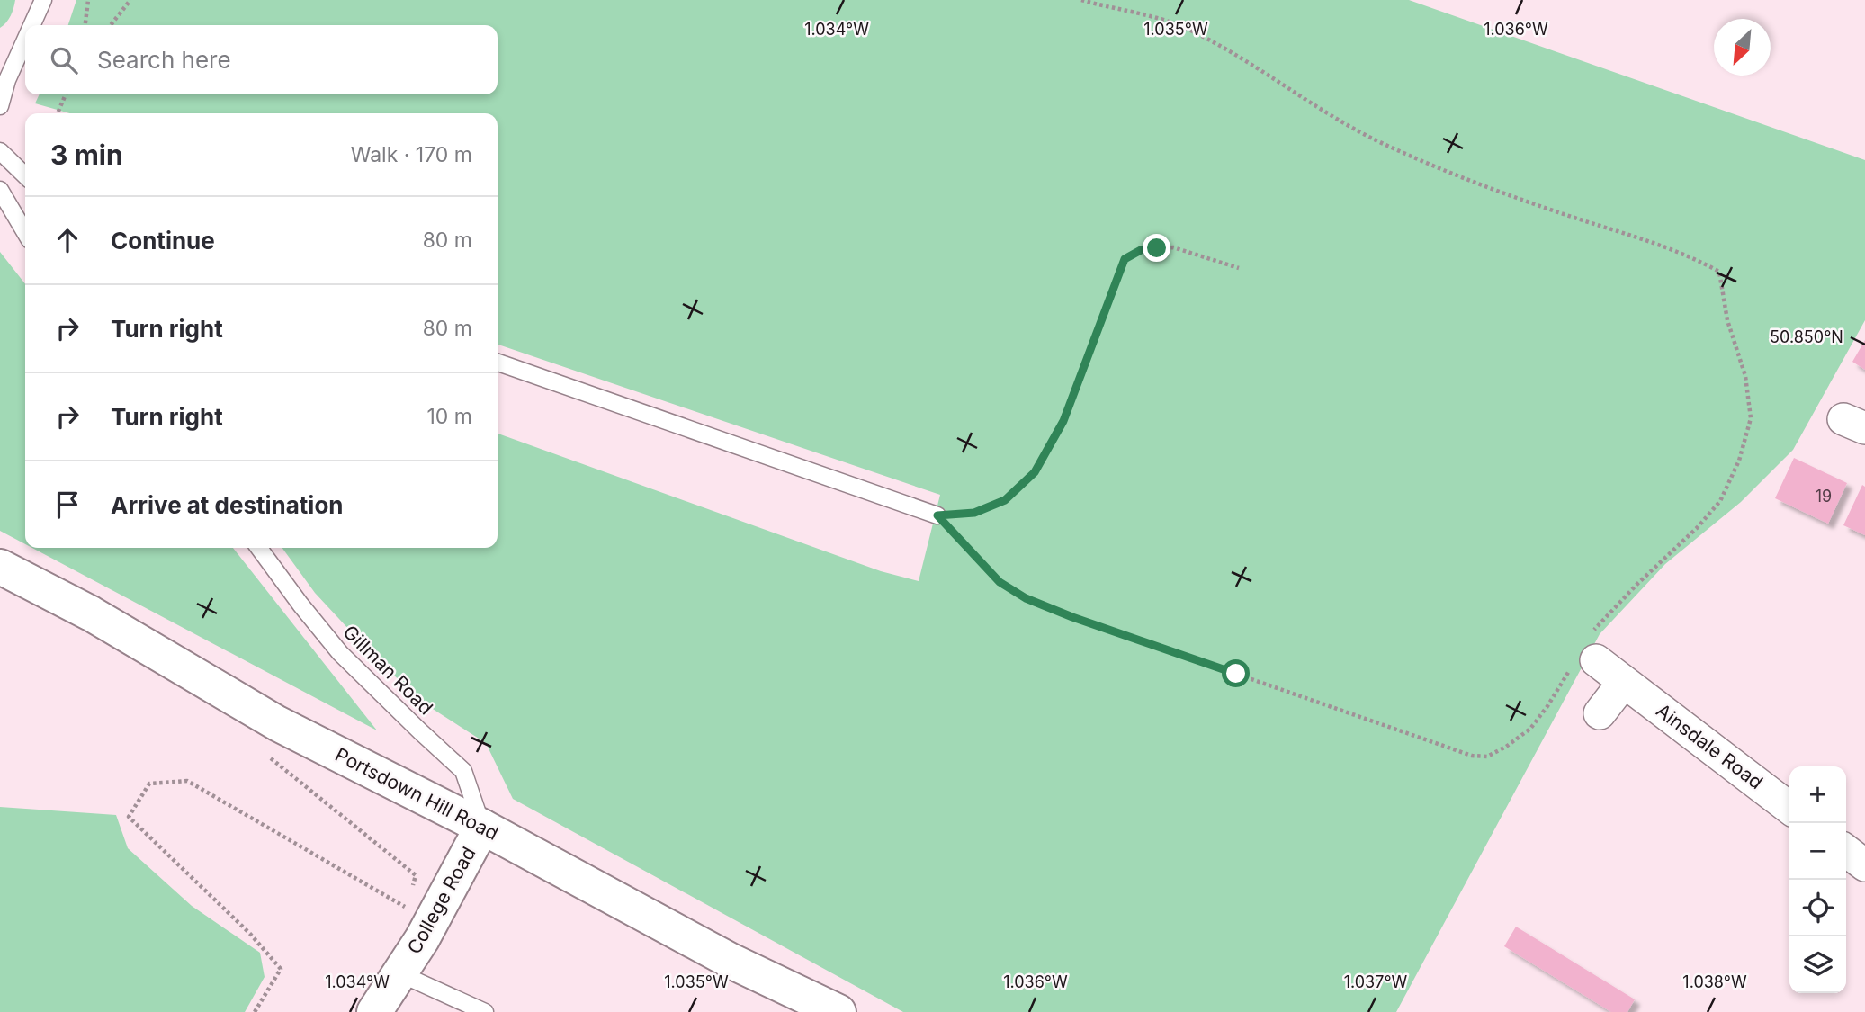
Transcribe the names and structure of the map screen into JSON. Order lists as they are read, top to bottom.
{
  "streets": {
    "main road": ["Portsdown Hill Road", "College Road"],
    "street": ["Ainsdale Road"],
    "lane": ["Gillman Road"]
  },
  "crossings": [
    ["Gillman Road", "Portsdown Hill Road"],
    ["Gillman Road", "College Road"],
    ["Portsdown Hill Road", "College Road"]
  ],
  "house_numbers": ["19"],
  "north": "bottom left",
  "page": {
    "search": "Search here",
    "heading": ["3 min", "Walk · 170 m"],
    "list": [
      ["Continue", "80 m"],
      ["Turn right", "80 m"],
      ["Turn right", "10 m"],
      "Arrive at destination"
    ],
    "map_buttons": ["+", "−"]
  },
  "coordinates": [
    "1.034°W",
    "1.035°W",
    "1.036°W",
    "50.850°N",
    "1.037°W",
    "1.038°W"
  ]
}
